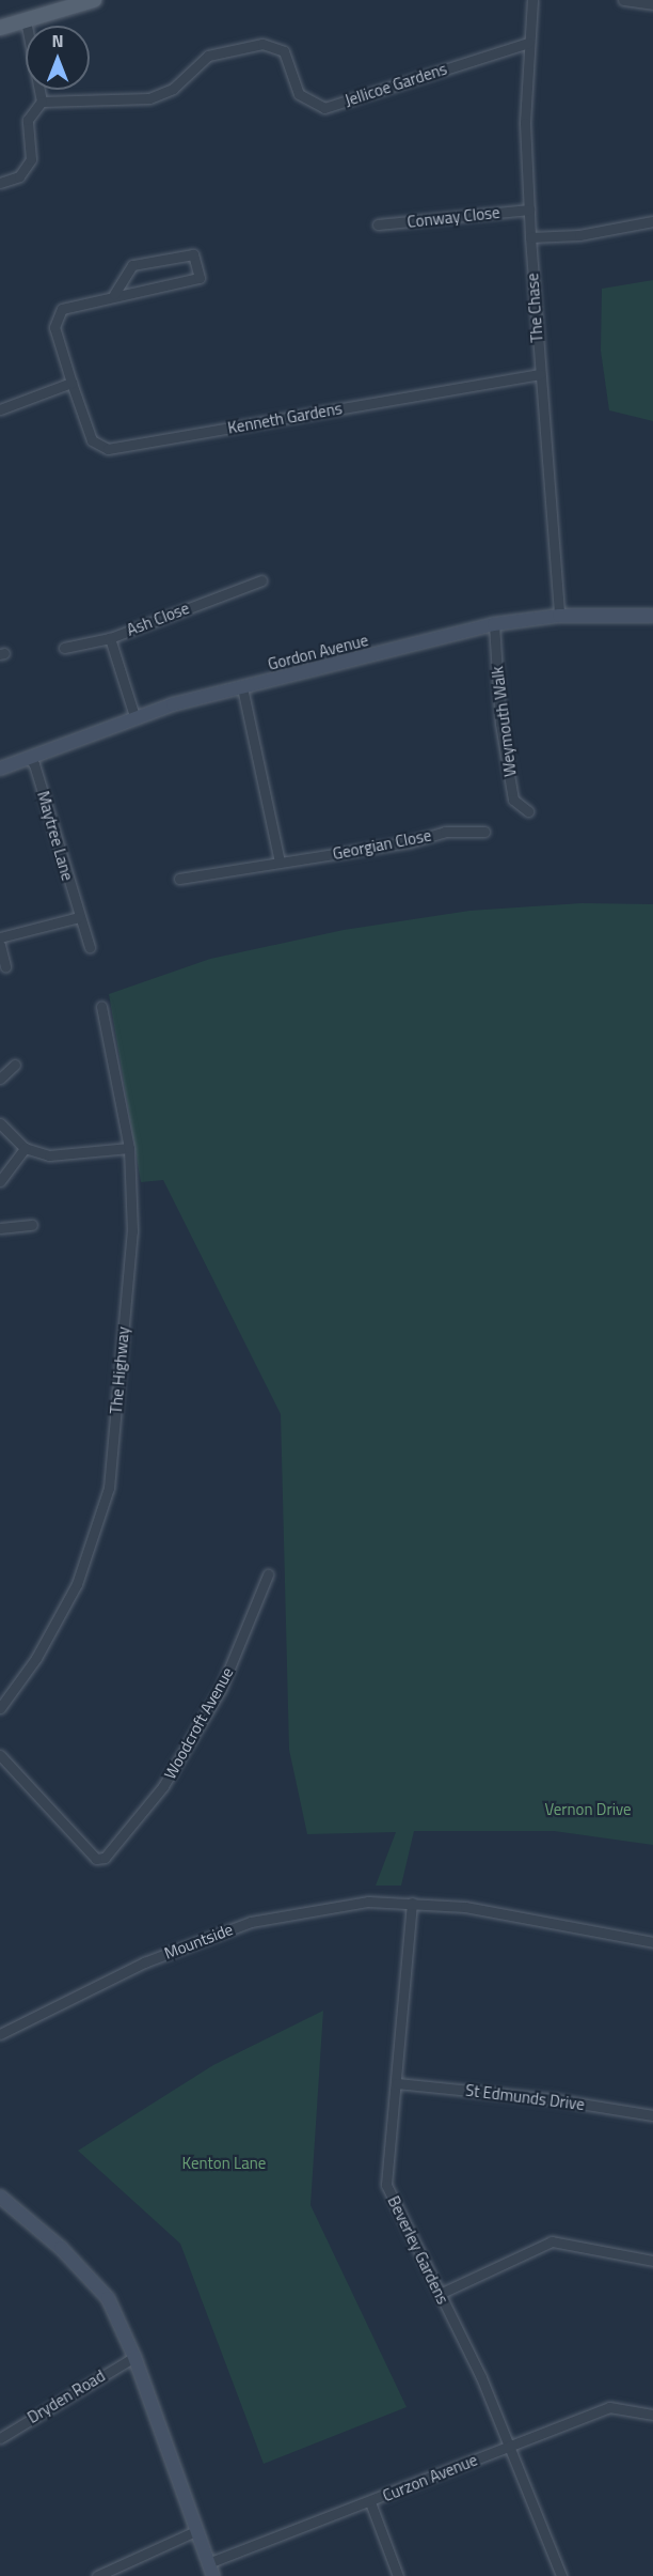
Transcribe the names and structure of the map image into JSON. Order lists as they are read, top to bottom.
{
  "streets": {
    "street": [
      "Jellicoe Gardens",
      "Conway Close",
      "The Chase",
      "Kenneth Gardens",
      "Ash Close",
      "Gordon Avenue",
      "Weymouth Walk",
      "Maytree Lane",
      "Georgian Close",
      "The Highway",
      "Woodcroft Avenue",
      "Mountside",
      "St Edmunds Drive",
      "Beverley Gardens",
      "Dryden Road",
      "Curzon Avenue"
    ]
  },
  "crossings": [
    ["Jellicoe Gardens", "The Chase"],
    ["Conway Close", "The Chase"],
    ["The Chase", "Kenneth Gardens"],
    ["The Chase", "Gordon Avenue"],
    ["Ash Close", "Gordon Avenue"],
    ["Gordon Avenue", "Weymouth Walk"],
    ["Gordon Avenue", "Maytree Lane"],
    ["Mountside", "Beverley Gardens"],
    ["St Edmunds Drive", "Beverley Gardens"],
    ["Beverley Gardens", "Curzon Avenue"]
  ],
  "parks": ["Vernon Drive", "Kenton Lane"],
  "north": "top"
}
